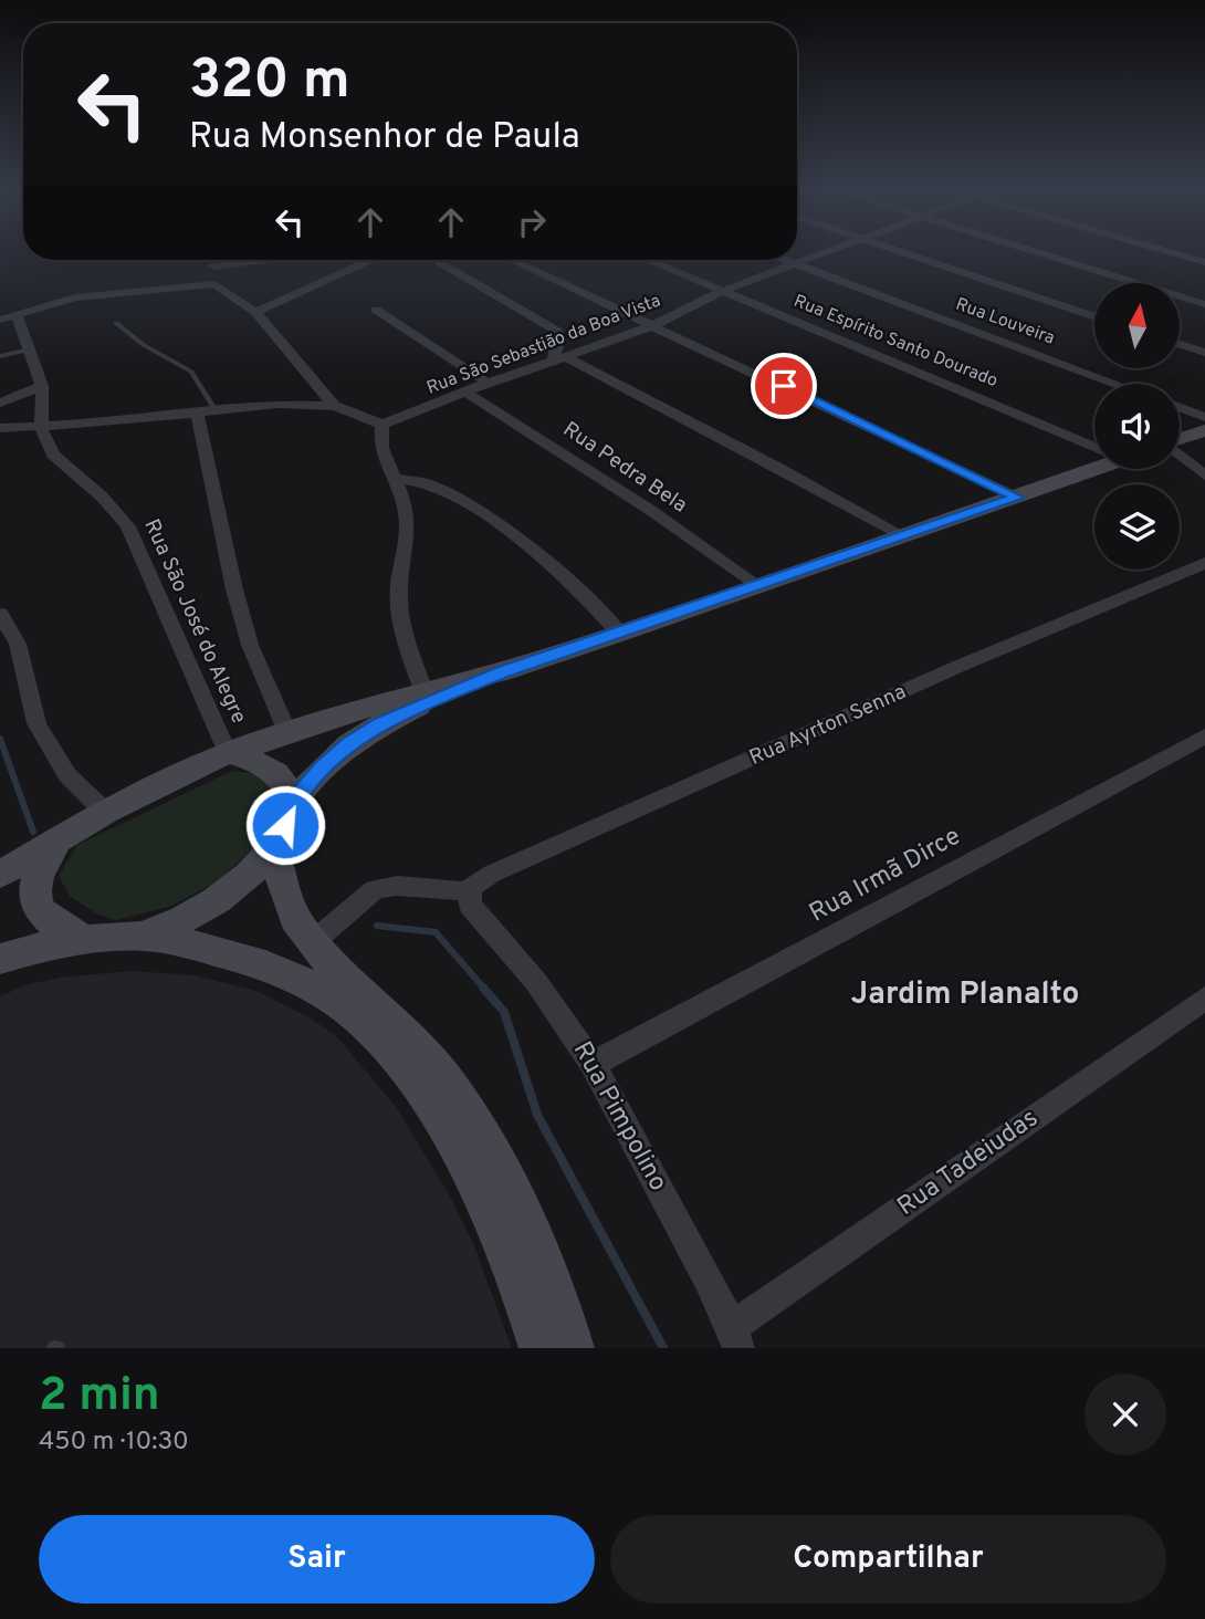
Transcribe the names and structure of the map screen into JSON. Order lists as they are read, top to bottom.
{
  "streets": {
    "street": [
      "Rua Louveira",
      "Rua Espírito Santo Dourado",
      "Rua São Sebastião da Boa Vista",
      "Rua Pedra Bela",
      "Rua São José do Alegre",
      "Rua Ayrton Senna",
      "Rua Irmã Dirce",
      "Rua Pimpolino",
      "Rua Tadeiudas"
    ]
  },
  "crossings": [
    ["Rua Louveira", "Rua São Sebastião da Boa Vista"],
    ["Rua Espírito Santo Dourado", "Rua São Sebastião da Boa Vista"],
    ["Rua São Sebastião da Boa Vista", "Rua Pedra Bela"],
    ["Rua Ayrton Senna", "Rua Pimpolino"],
    ["Rua Irmã Dirce", "Rua Pimpolino"],
    ["Rua Pimpolino", "Rua Tadeiudas"]
  ],
  "districts": ["Jardim Planalto"],
  "north": "top",
  "page": {
    "turn": ["320 m", "Rua Monsenhor de Paula"],
    "heading": ["2 min", "450 m · 10:30"],
    "buttons": ["Sair", "Compartilhar"]
  }
}
